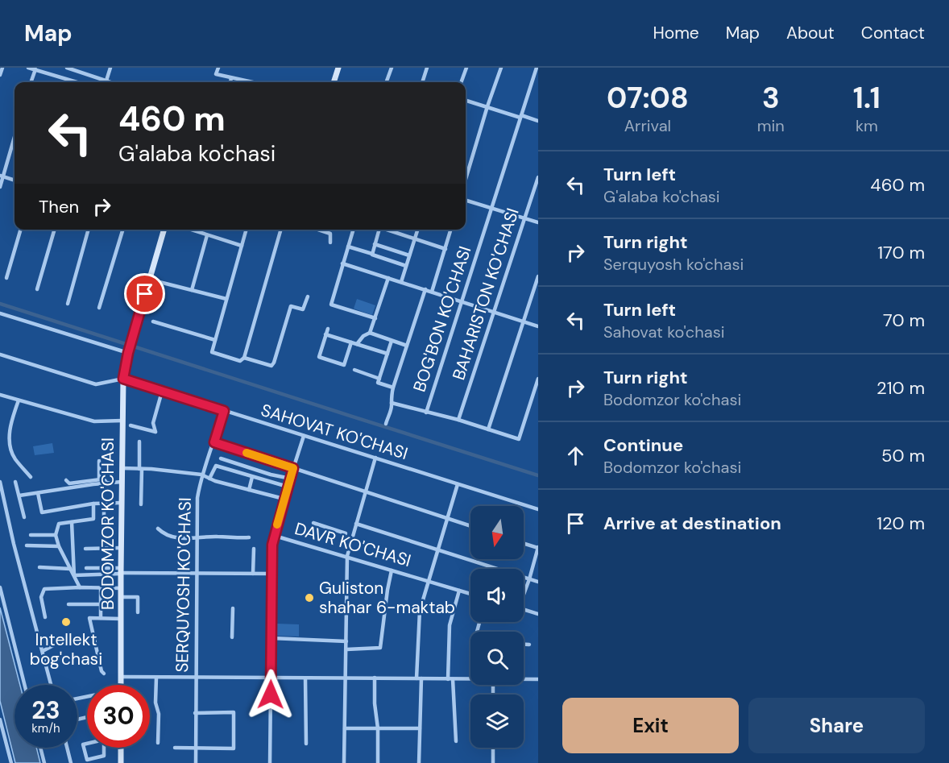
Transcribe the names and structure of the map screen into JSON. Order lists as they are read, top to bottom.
{
  "streets": {
    "street": [
      "BAHARISTON KO'CHASI",
      "BOG'BON KO'CHASI",
      "SAHOVAT KO'CHASI",
      "BODOMZOR KO'CHASI",
      "DAVR KO'CHASI",
      "SERQUYOSH KO'CHASI"
    ]
  },
  "crossings": [
    ["SAHOVAT KO'CHASI", "BODOMZOR KO'CHASI"],
    ["SAHOVAT KO'CHASI", "SERQUYOSH KO'CHASI"]
  ],
  "places": ["Guliston shahar 6-maktab", "Intellekt bog'chasi"],
  "north": "bottom",
  "page": {
    "header": "Map",
    "nav": [
      "Home",
      "Map",
      "About",
      "Contact"
    ],
    "eta": [
      "07:08",
      "Arrival",
      "3",
      "min",
      "1.1",
      "km"
    ],
    "turn": ["460 m", "G'alaba ko'chasi"],
    "list": [
      {
        "name": "Turn left",
        "note": "G'alaba ko'chasi",
        "value": "460 m"
      },
      {
        "name": "Turn right",
        "note": "Serquyosh ko'chasi",
        "value": "170 m"
      },
      {
        "name": "Turn left",
        "note": "Sahovat ko'chasi",
        "value": "70 m"
      },
      {
        "name": "Turn right",
        "note": "Bodomzor ko'chasi",
        "value": "210 m"
      },
      {
        "name": "Continue",
        "note": "Bodomzor ko'chasi",
        "value": "50 m"
      },
      {
        "name": "Arrive at destination",
        "value": "120 m"
      }
    ],
    "then": "Then",
    "speed": "23 km/h",
    "limit": "30",
    "buttons": ["Exit", "Share"]
  }
}
